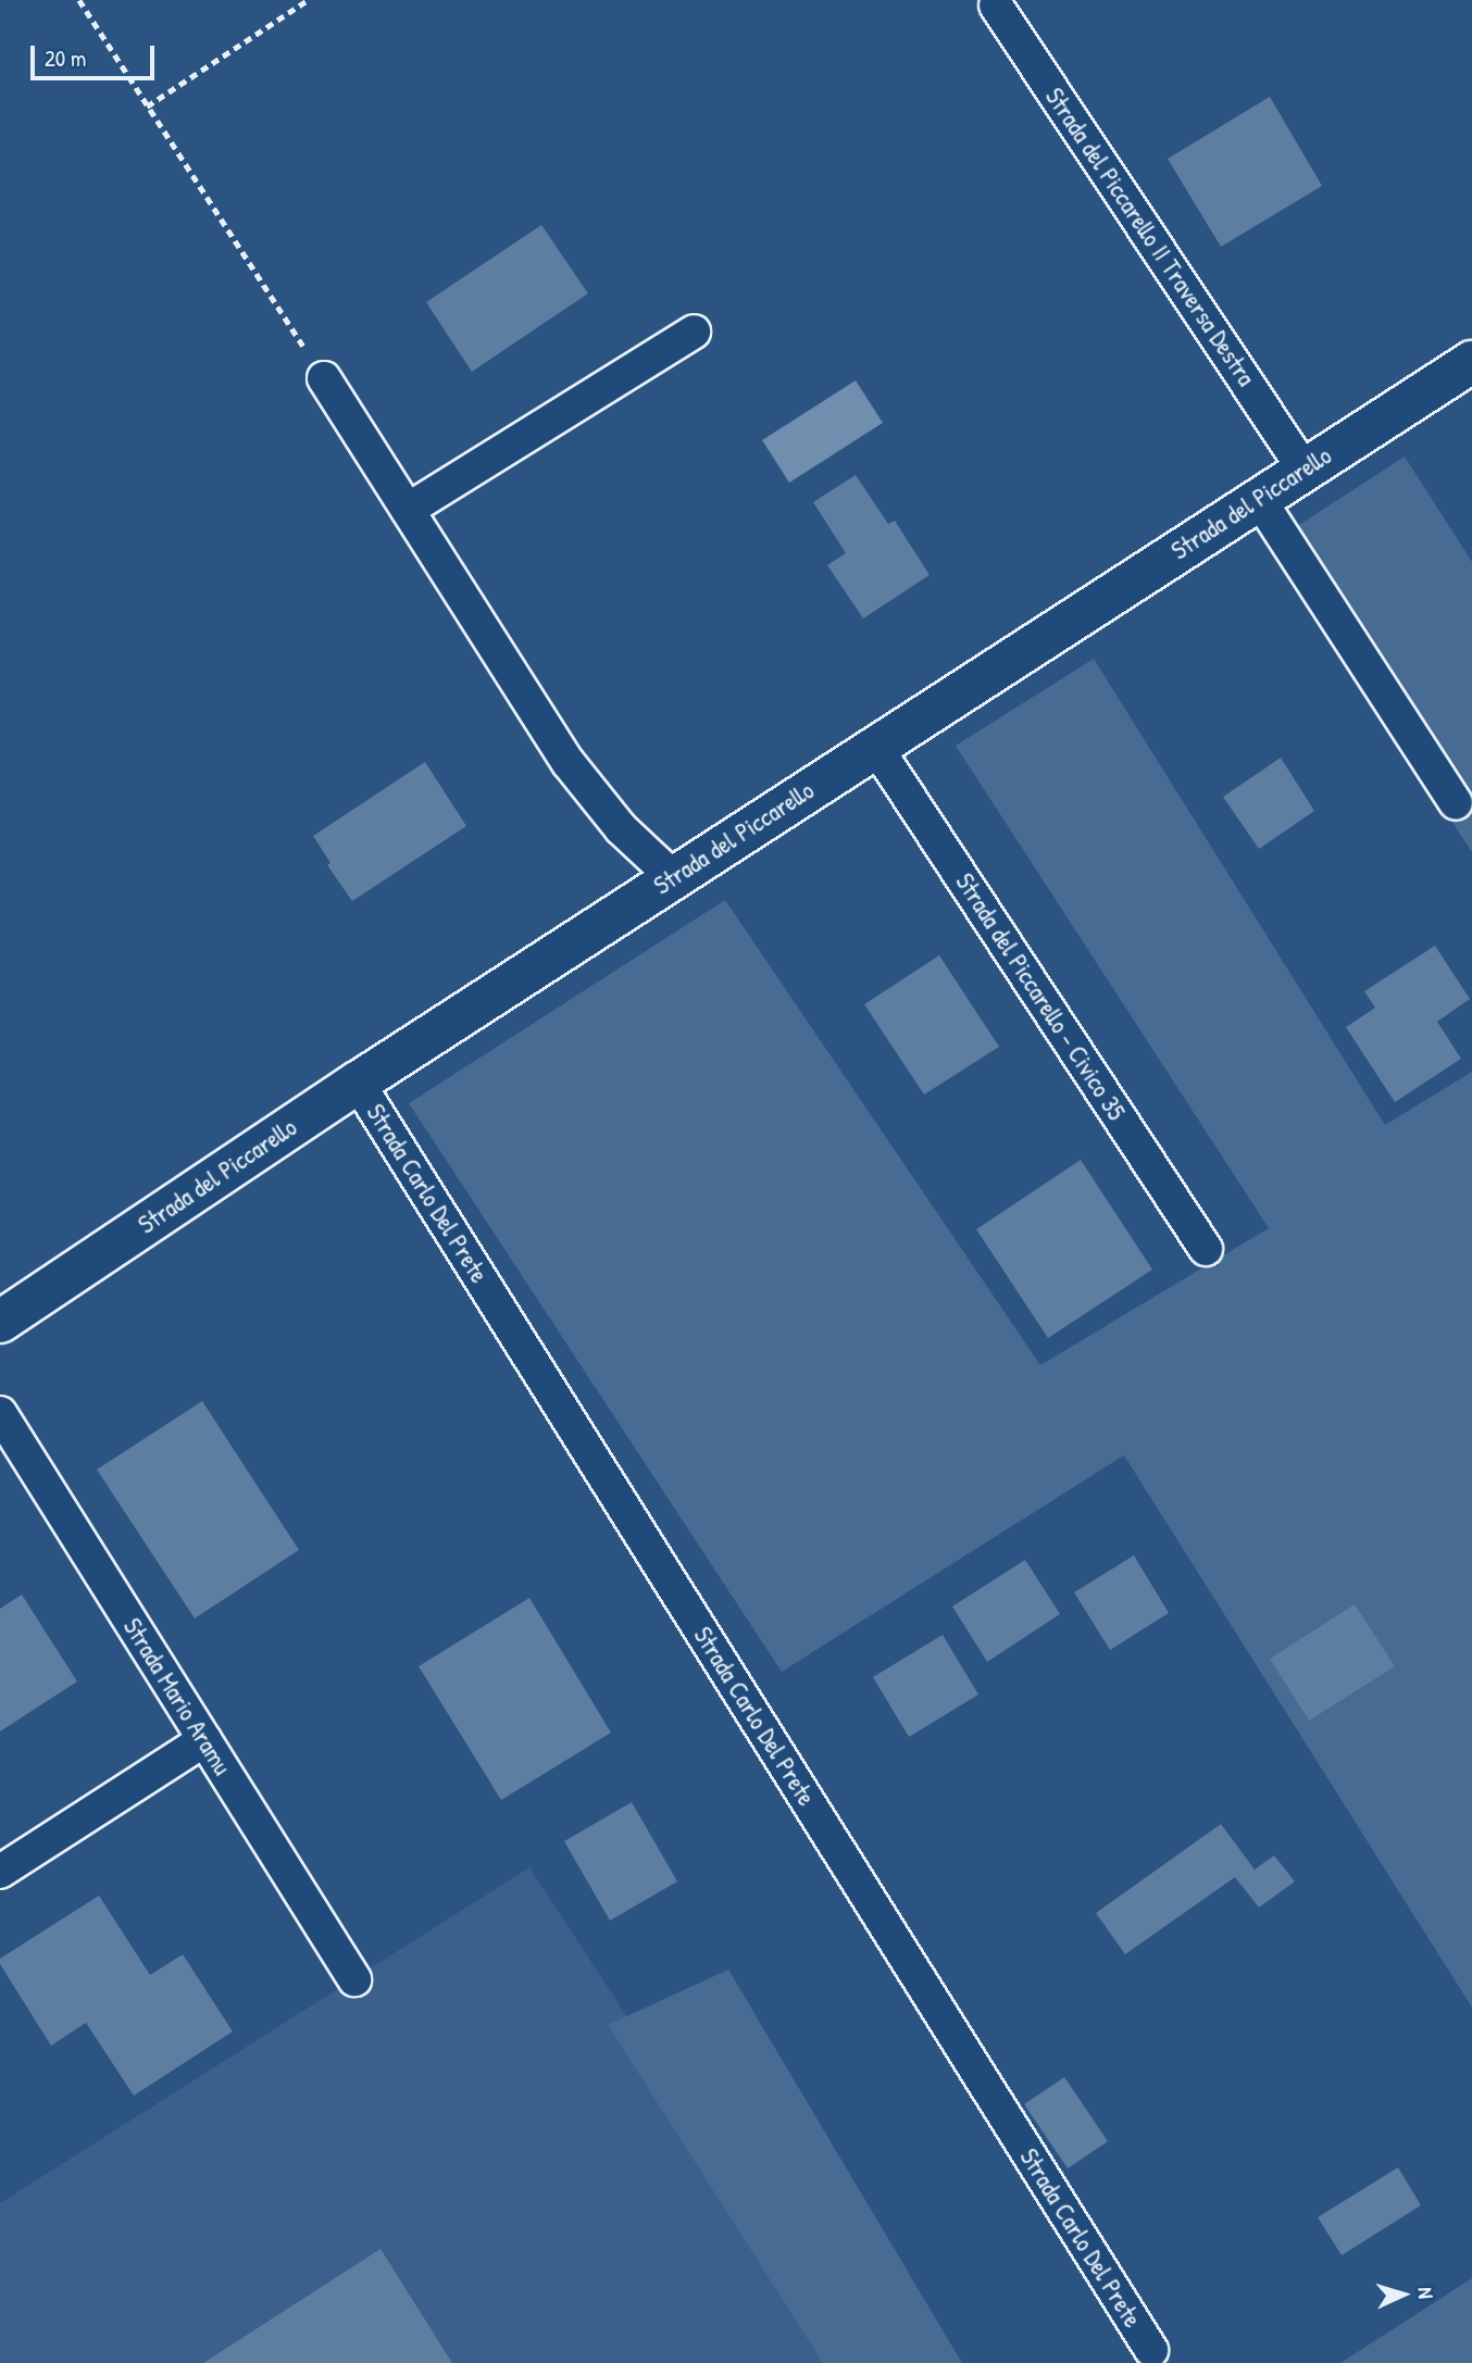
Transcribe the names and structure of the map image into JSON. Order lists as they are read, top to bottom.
{
  "streets": {
    "street": [
      "Strada del Piccarello II Traversa Destra",
      "Strada del Piccarello",
      "Strada del Piccarello - Civico 35",
      "Strada Carlo Del Prete",
      "Strada Mario Aramu"
    ]
  },
  "crossings": [
    ["Strada del Piccarello II Traversa Destra", "Strada del Piccarello"],
    ["Strada del Piccarello", "Strada del Piccarello - Civico 35"],
    ["Strada del Piccarello", "Strada Carlo Del Prete"]
  ],
  "scale_bar": "20 m",
  "north": "right"
}
